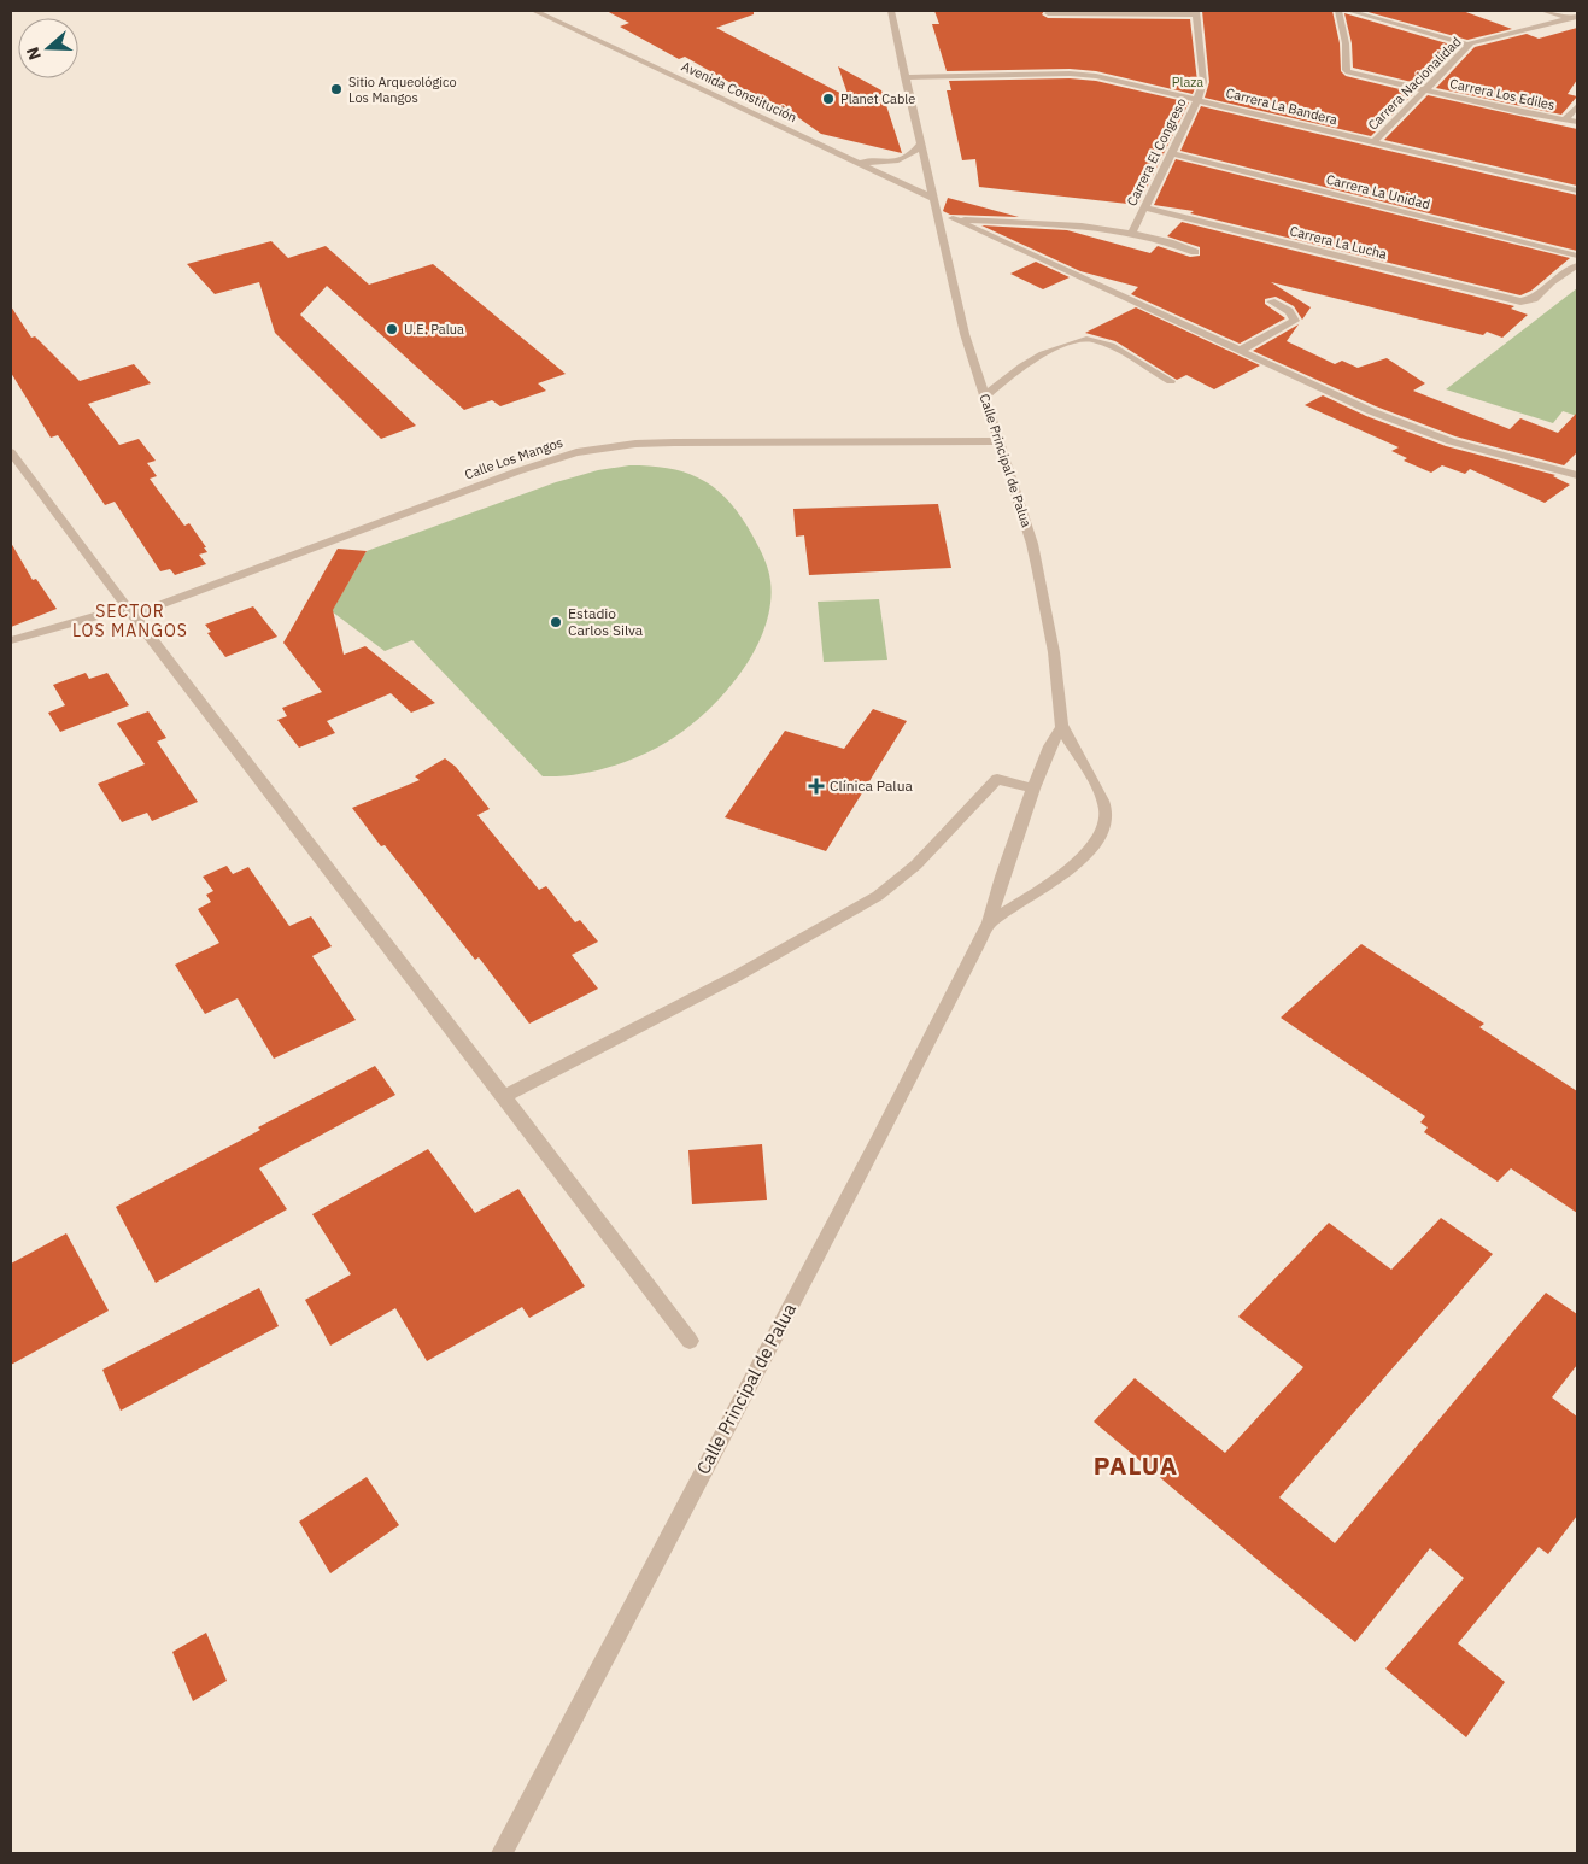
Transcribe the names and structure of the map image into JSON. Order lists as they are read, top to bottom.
{
  "streets": {
    "street": [
      "Carrera Nacionalidad",
      "Avenida Constitución",
      "Carrera Los Ediles",
      "Carrera La Bandera",
      "Carrera El Congreso",
      "Carrera La Unidad",
      "Carrera La Lucha",
      "Calle Los Mangos",
      "Calle Principal de Palua"
    ]
  },
  "crossings": [
    ["Carrera Nacionalidad", "Carrera Los Ediles"],
    ["Carrera Nacionalidad", "Carrera La Bandera"],
    ["Avenida Constitución", "Calle Principal de Palua"],
    ["Carrera La Bandera", "Carrera El Congreso"],
    ["Carrera La Bandera", "Calle Principal de Palua"],
    ["Carrera El Congreso", "Carrera La Unidad"],
    ["Carrera El Congreso", "Carrera La Lucha"],
    ["Calle Los Mangos", "Calle Principal de Palua"]
  ],
  "districts": ["SECTOR LOS MANGOS", "PALUA"],
  "parks": ["Plaza"],
  "places": {
    "other": [
      "Sitio Arqueológico Los Mangos",
      "Planet Cable",
      "U.E. Palua",
      "Estadio Carlos Silva"
    ],
    "health": ["Clínica Palua"]
  },
  "north": "left"
}
